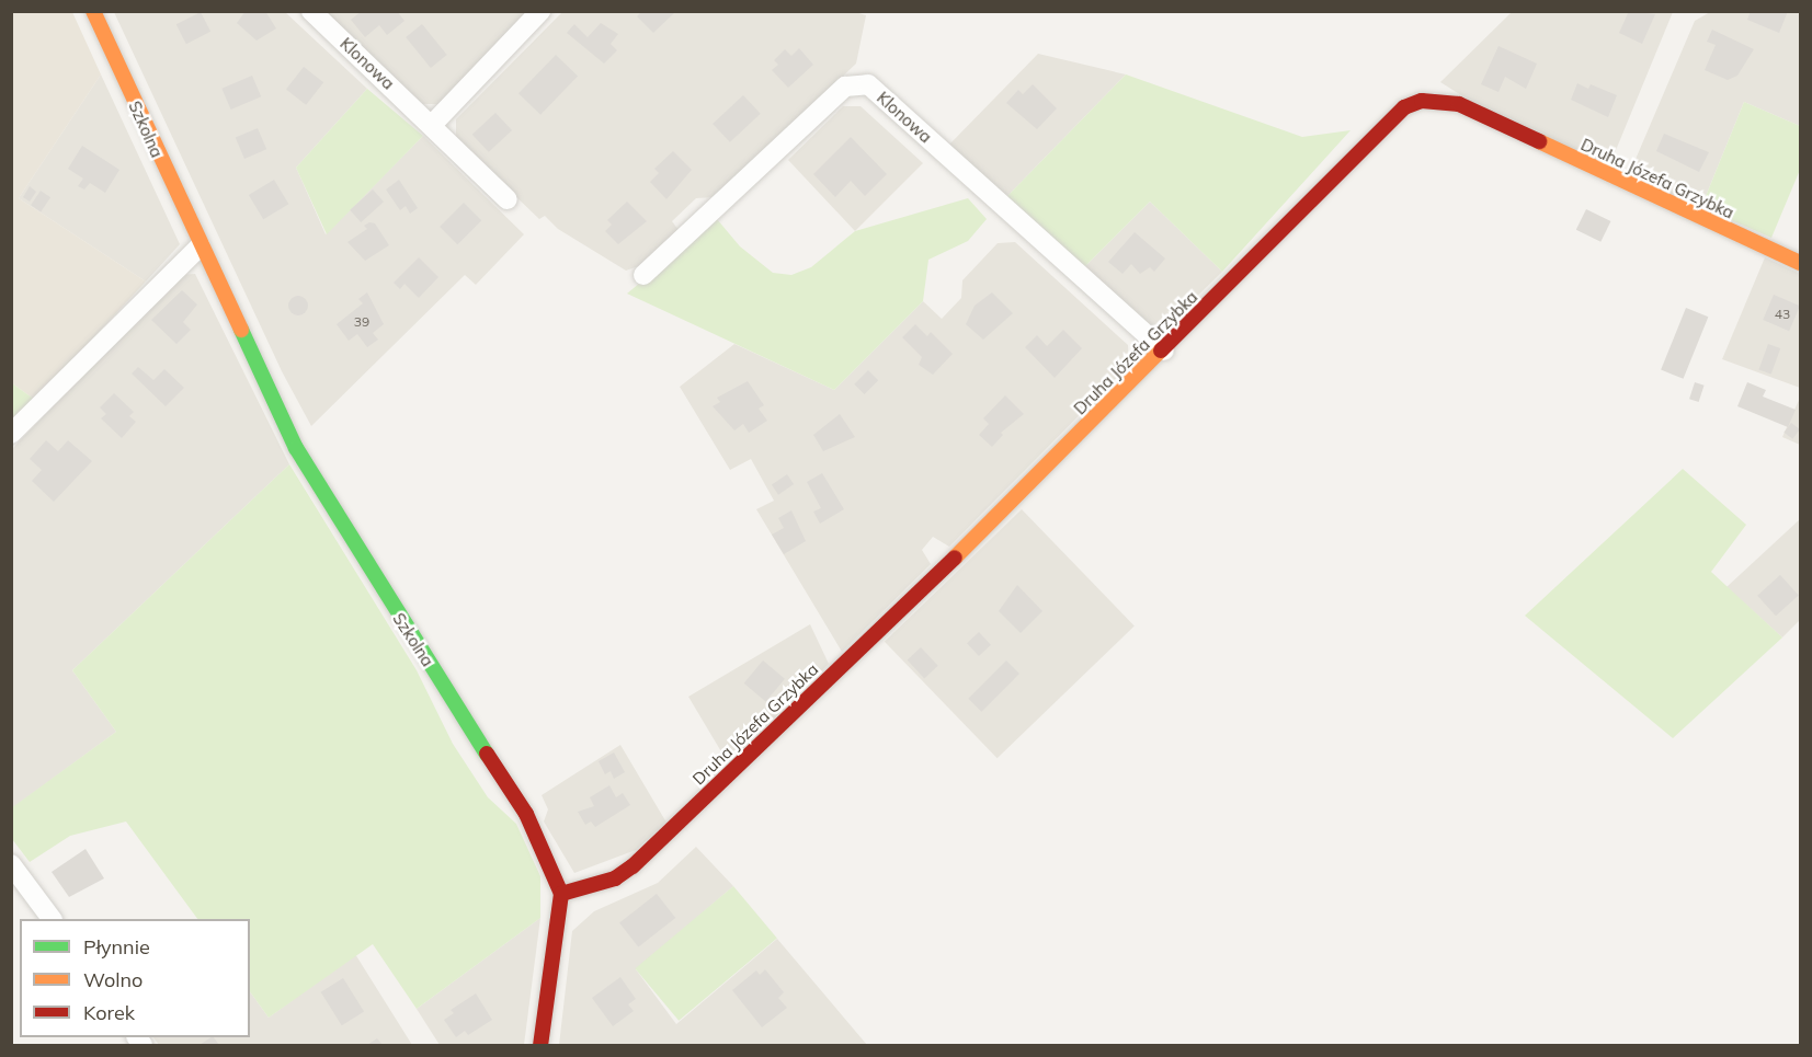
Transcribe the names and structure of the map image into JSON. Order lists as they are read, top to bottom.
{
  "streets": {
    "street": ["Klonowa", "Szkolna", "Druha Józefa Grzybka"]
  },
  "crossings": [
    ["Klonowa", "Druha Józefa Grzybka"],
    ["Szkolna", "Druha Józefa Grzybka"]
  ],
  "house_numbers": ["43", "39"],
  "legend": ["Płynnie", "Wolno", "Korek"]
}
